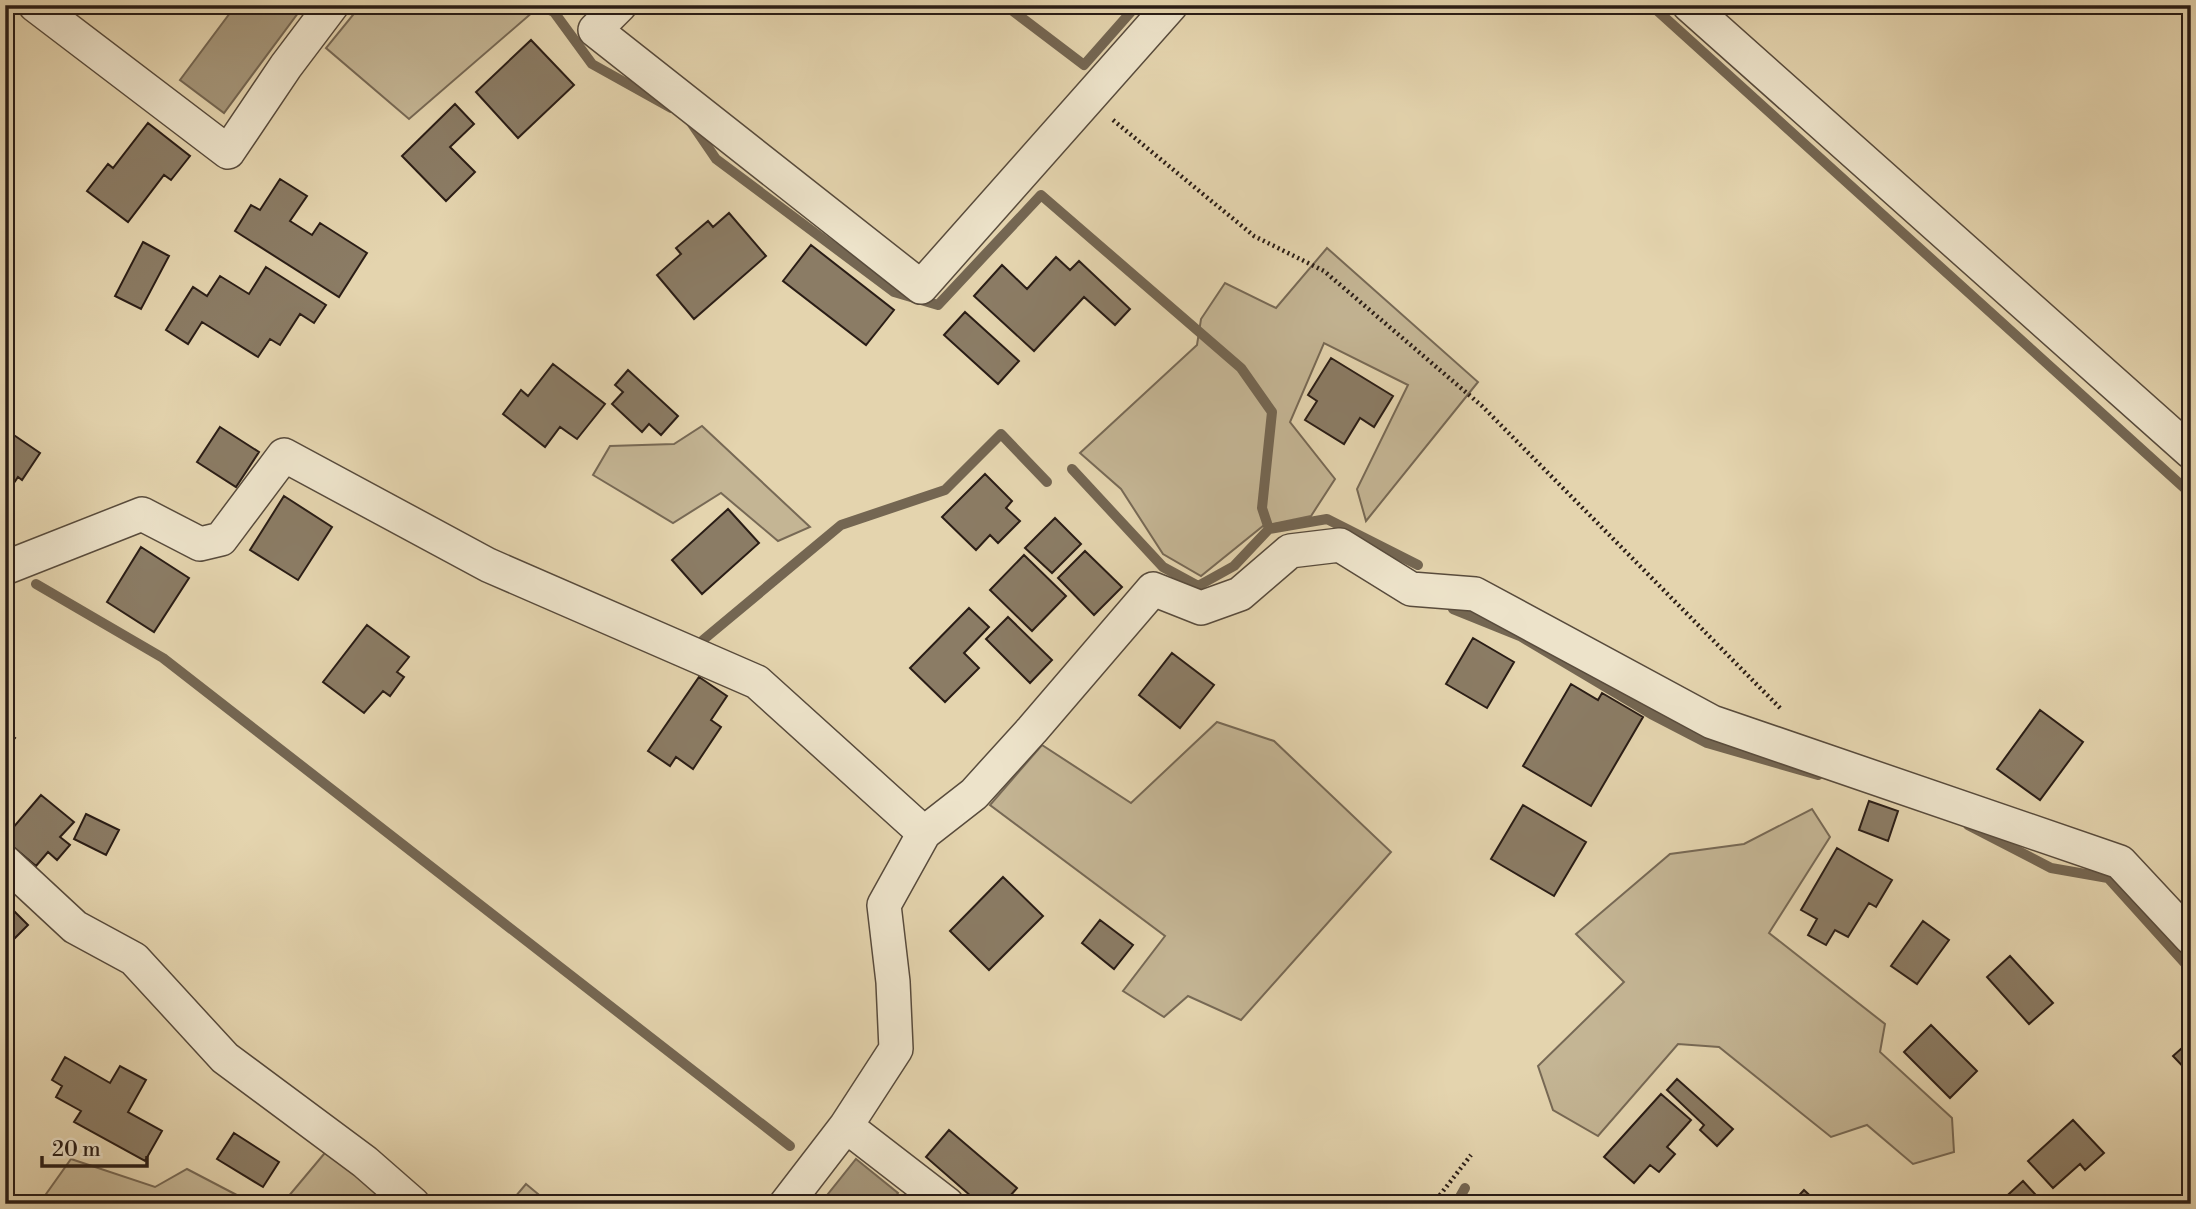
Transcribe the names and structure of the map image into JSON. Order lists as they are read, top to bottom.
{
  "scale_bar": "20 m"
}
